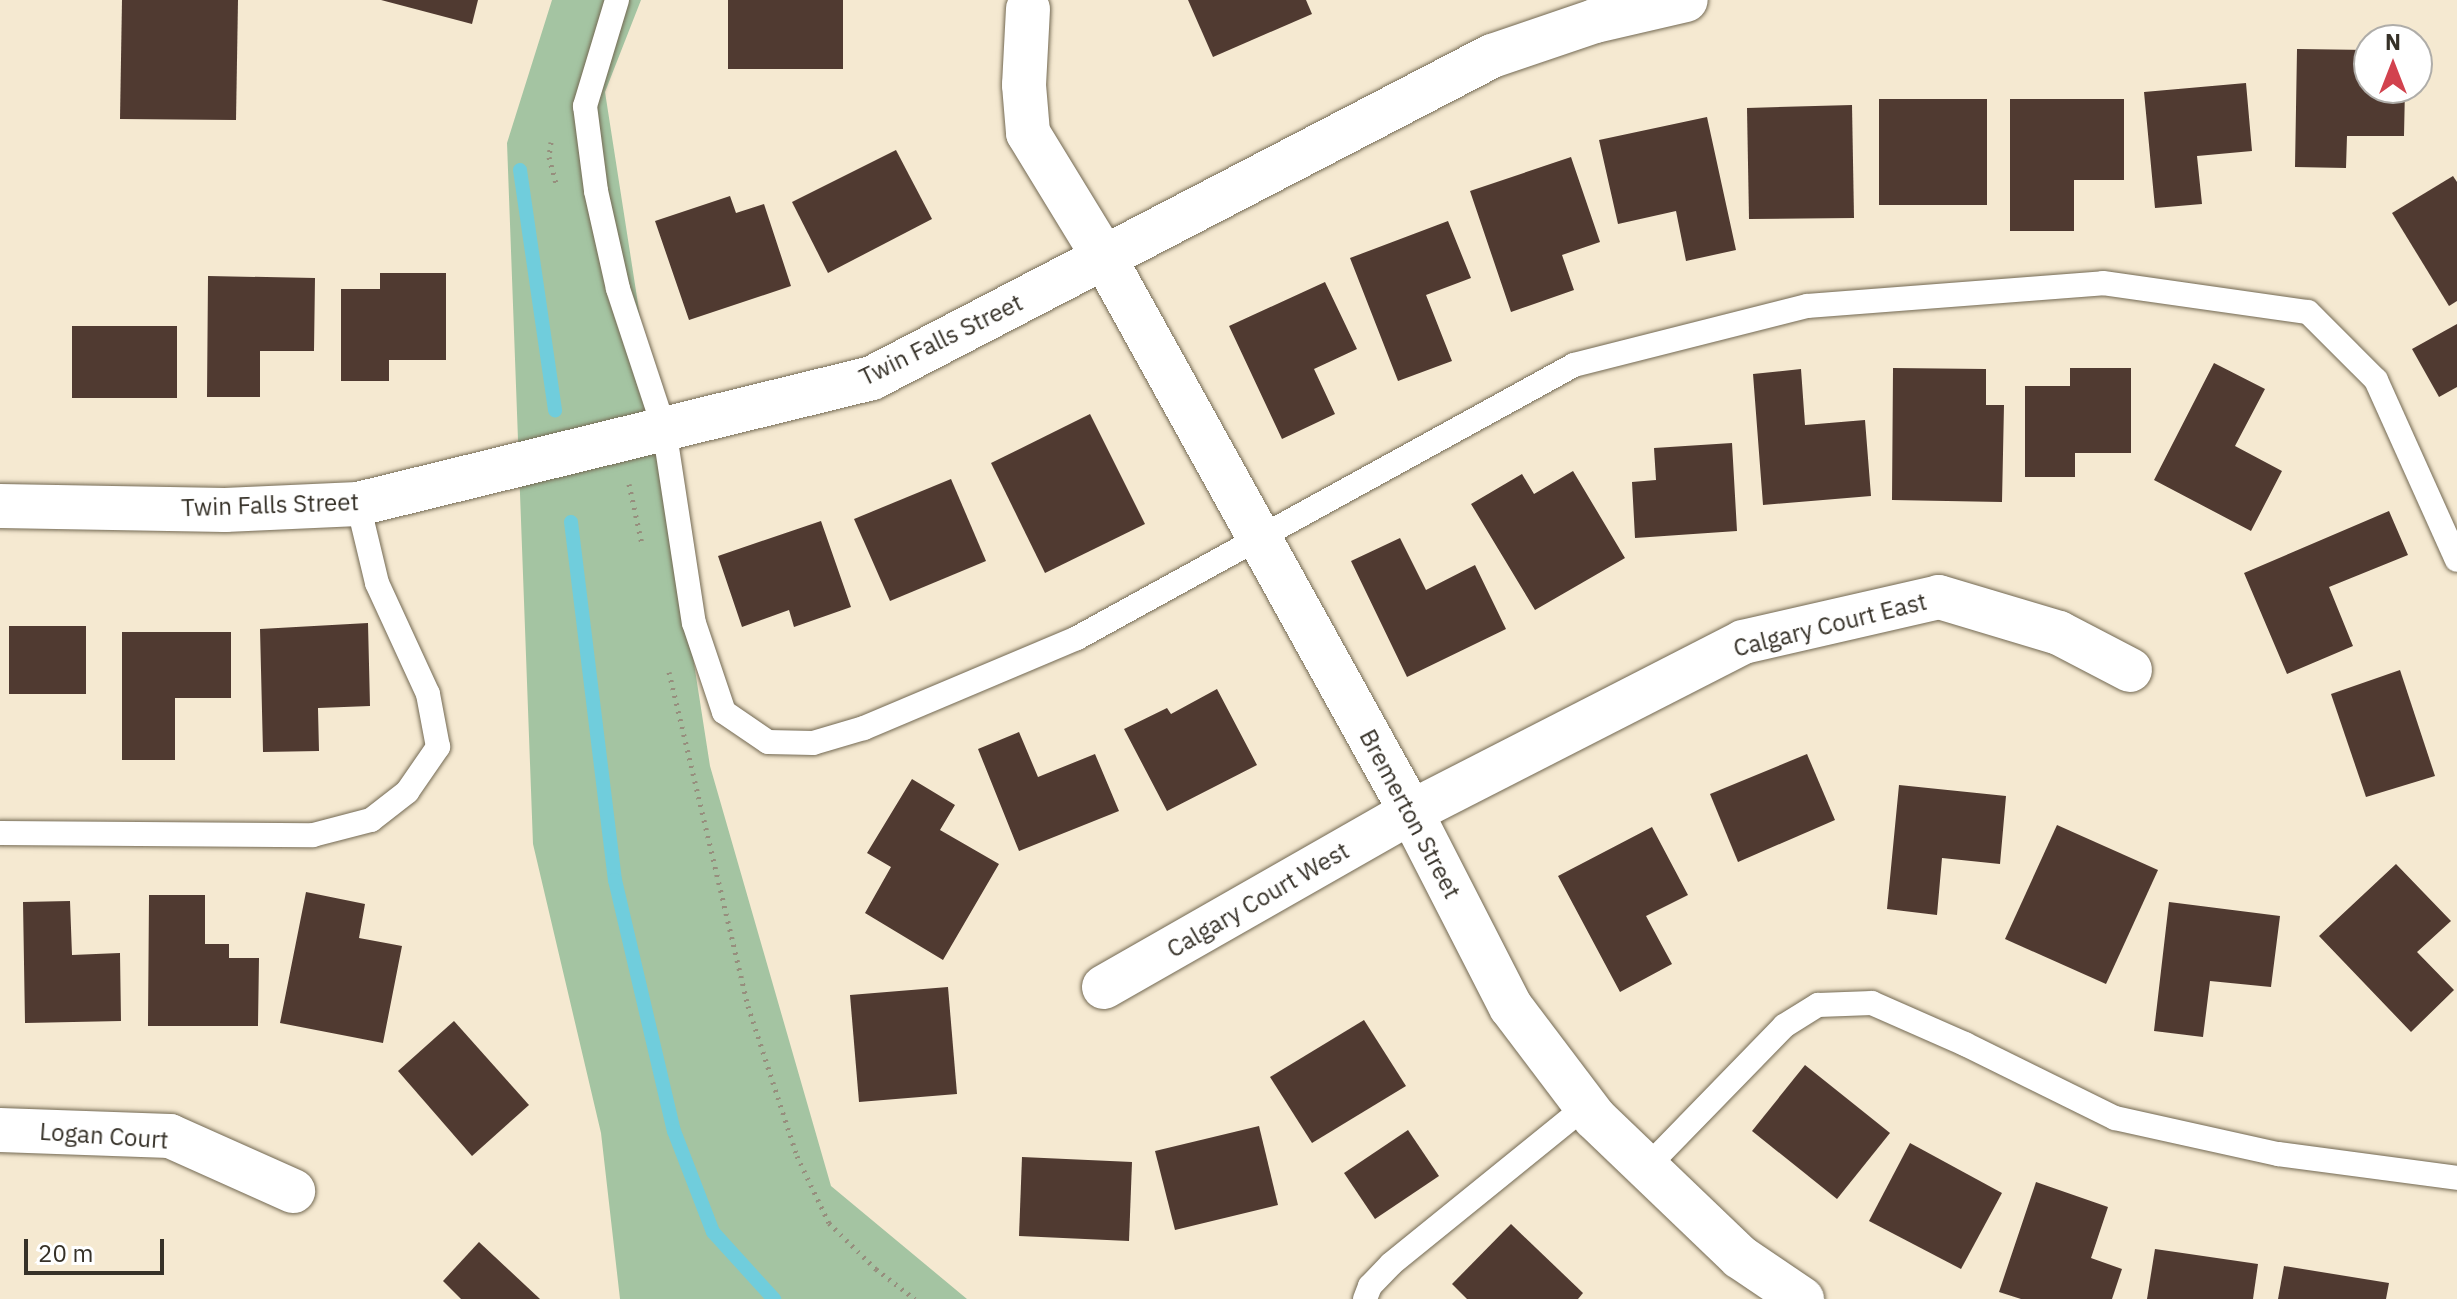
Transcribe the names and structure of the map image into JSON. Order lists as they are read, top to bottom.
{
  "streets": {
    "street": [
      "Twin Falls Street",
      "Calgary Court East",
      "Bremerton Street",
      "Calgary Court West",
      "Logan Court"
    ]
  },
  "crossings": [
    ["Twin Falls Street", "Bremerton Street"],
    ["Calgary Court East", "Bremerton Street"],
    ["Calgary Court East", "Calgary Court West"],
    ["Bremerton Street", "Calgary Court West"]
  ],
  "scale_bar": "20 m",
  "north": "top"
}
